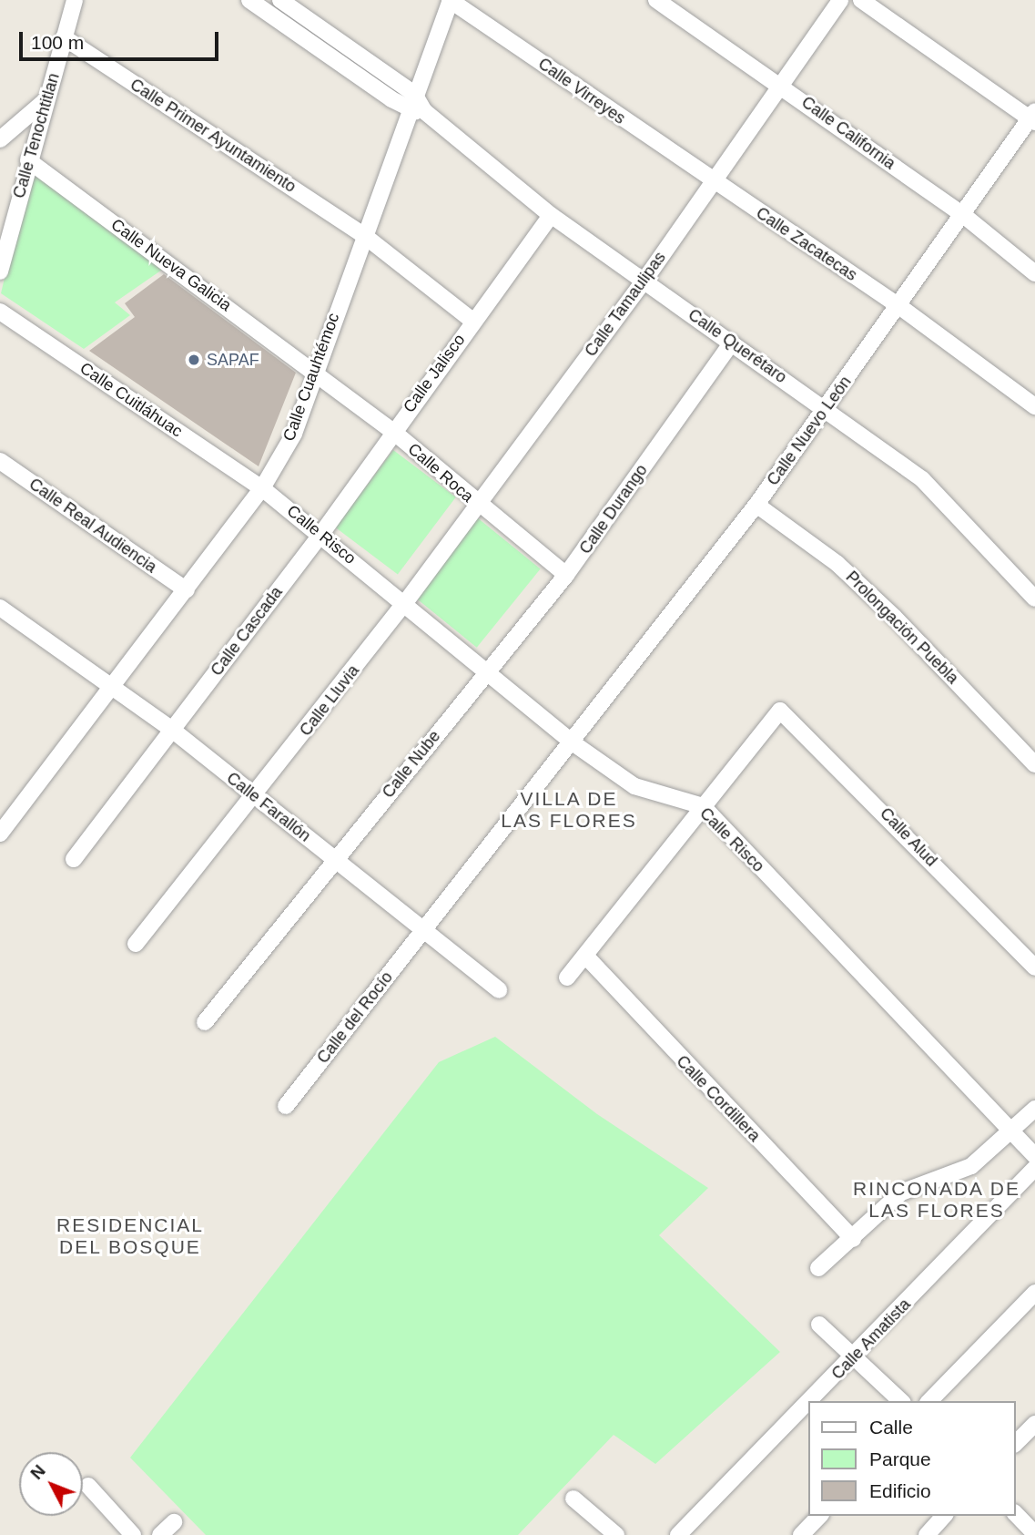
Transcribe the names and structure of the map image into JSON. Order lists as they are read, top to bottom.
{
  "streets": {
    "street": [
      "Calle Virreyes",
      "Calle California",
      "Calle Tenochtitlan",
      "Calle Primer Ayuntamiento",
      "Calle Zacatecas",
      "Calle Nueva Galicia",
      "Calle Tamaulipas",
      "Calle Querétaro",
      "Calle Jalisco",
      "Calle Cuauhtémoc",
      "Calle Cuitláhuac",
      "Calle Nuevo León",
      "Calle Roca",
      "Calle Durango",
      "Calle Real Audiencia",
      "Calle Risco",
      "Prolongación Puebla",
      "Calle Cascada",
      "Calle Lluvia",
      "Calle Nube",
      "Calle Farallón",
      "Calle Alud",
      "Calle del Rocío",
      "Calle Cordillera",
      "Calle Amatista"
    ]
  },
  "crossings": [
    ["Calle Virreyes", "Calle Zacatecas"],
    ["Calle Virreyes", "Calle Tamaulipas"],
    ["Calle Virreyes", "Calle Cuauhtémoc"],
    ["Calle California", "Calle Tamaulipas"],
    ["Calle California", "Calle Nuevo León"],
    ["Calle Tenochtitlan", "Calle Primer Ayuntamiento"],
    ["Calle Tenochtitlan", "Calle Nueva Galicia"],
    ["Calle Primer Ayuntamiento", "Calle Jalisco"],
    ["Calle Primer Ayuntamiento", "Calle Cuauhtémoc"],
    ["Calle Zacatecas", "Calle Tamaulipas"],
    ["Calle Zacatecas", "Calle Nuevo León"],
    ["Calle Nueva Galicia", "Calle Cuauhtémoc"],
    ["Calle Nueva Galicia", "Calle Roca"],
    ["Calle Tamaulipas", "Calle Querétaro"],
    ["Calle Tamaulipas", "Calle Roca"],
    ["Calle Tamaulipas", "Calle Risco"],
    ["Calle Tamaulipas", "Calle Lluvia"],
    ["Calle Querétaro", "Calle Jalisco"],
    ["Calle Querétaro", "Calle Cuauhtémoc"],
    ["Calle Querétaro", "Calle Nuevo León"],
    ["Calle Querétaro", "Calle Durango"],
    ["Calle Jalisco", "Calle Roca"],
    ["Calle Jalisco", "Calle Risco"],
    ["Calle Jalisco", "Calle Cascada"],
    ["Calle Cuauhtémoc", "Calle Cuitláhuac"],
    ["Calle Cuauhtémoc", "Calle Roca"],
    ["Calle Cuauhtémoc", "Calle Real Audiencia"],
    ["Calle Cuauhtémoc", "Calle Risco"],
    ["Calle Cuauhtémoc", "Calle Farallón"],
    ["Calle Cuitláhuac", "Calle Risco"],
    ["Calle Nuevo León", "Calle Risco"],
    ["Calle Nuevo León", "Prolongación Puebla"],
    ["Calle Nuevo León", "Calle del Rocío"],
    ["Calle Roca", "Calle Durango"],
    ["Calle Durango", "Calle Risco"],
    ["Calle Durango", "Calle Nube"],
    ["Calle Risco", "Calle Cascada"],
    ["Calle Risco", "Calle Lluvia"],
    ["Calle Risco", "Calle Nube"],
    ["Calle Risco", "Calle Alud"],
    ["Calle Risco", "Calle del Rocío"],
    ["Calle Cascada", "Calle Farallón"],
    ["Calle Lluvia", "Calle Farallón"],
    ["Calle Nube", "Calle Farallón"],
    ["Calle Farallón", "Calle del Rocío"]
  ],
  "districts": ["VILLA DE LAS FLORES", "RINCONADA DE LAS FLORES", "RESIDENCIAL DEL BOSQUE"],
  "places": ["SAPAF"],
  "legend": ["Calle", "Parque", "Edificio"],
  "scale_bar": "100 m",
  "north": "top left"
}
